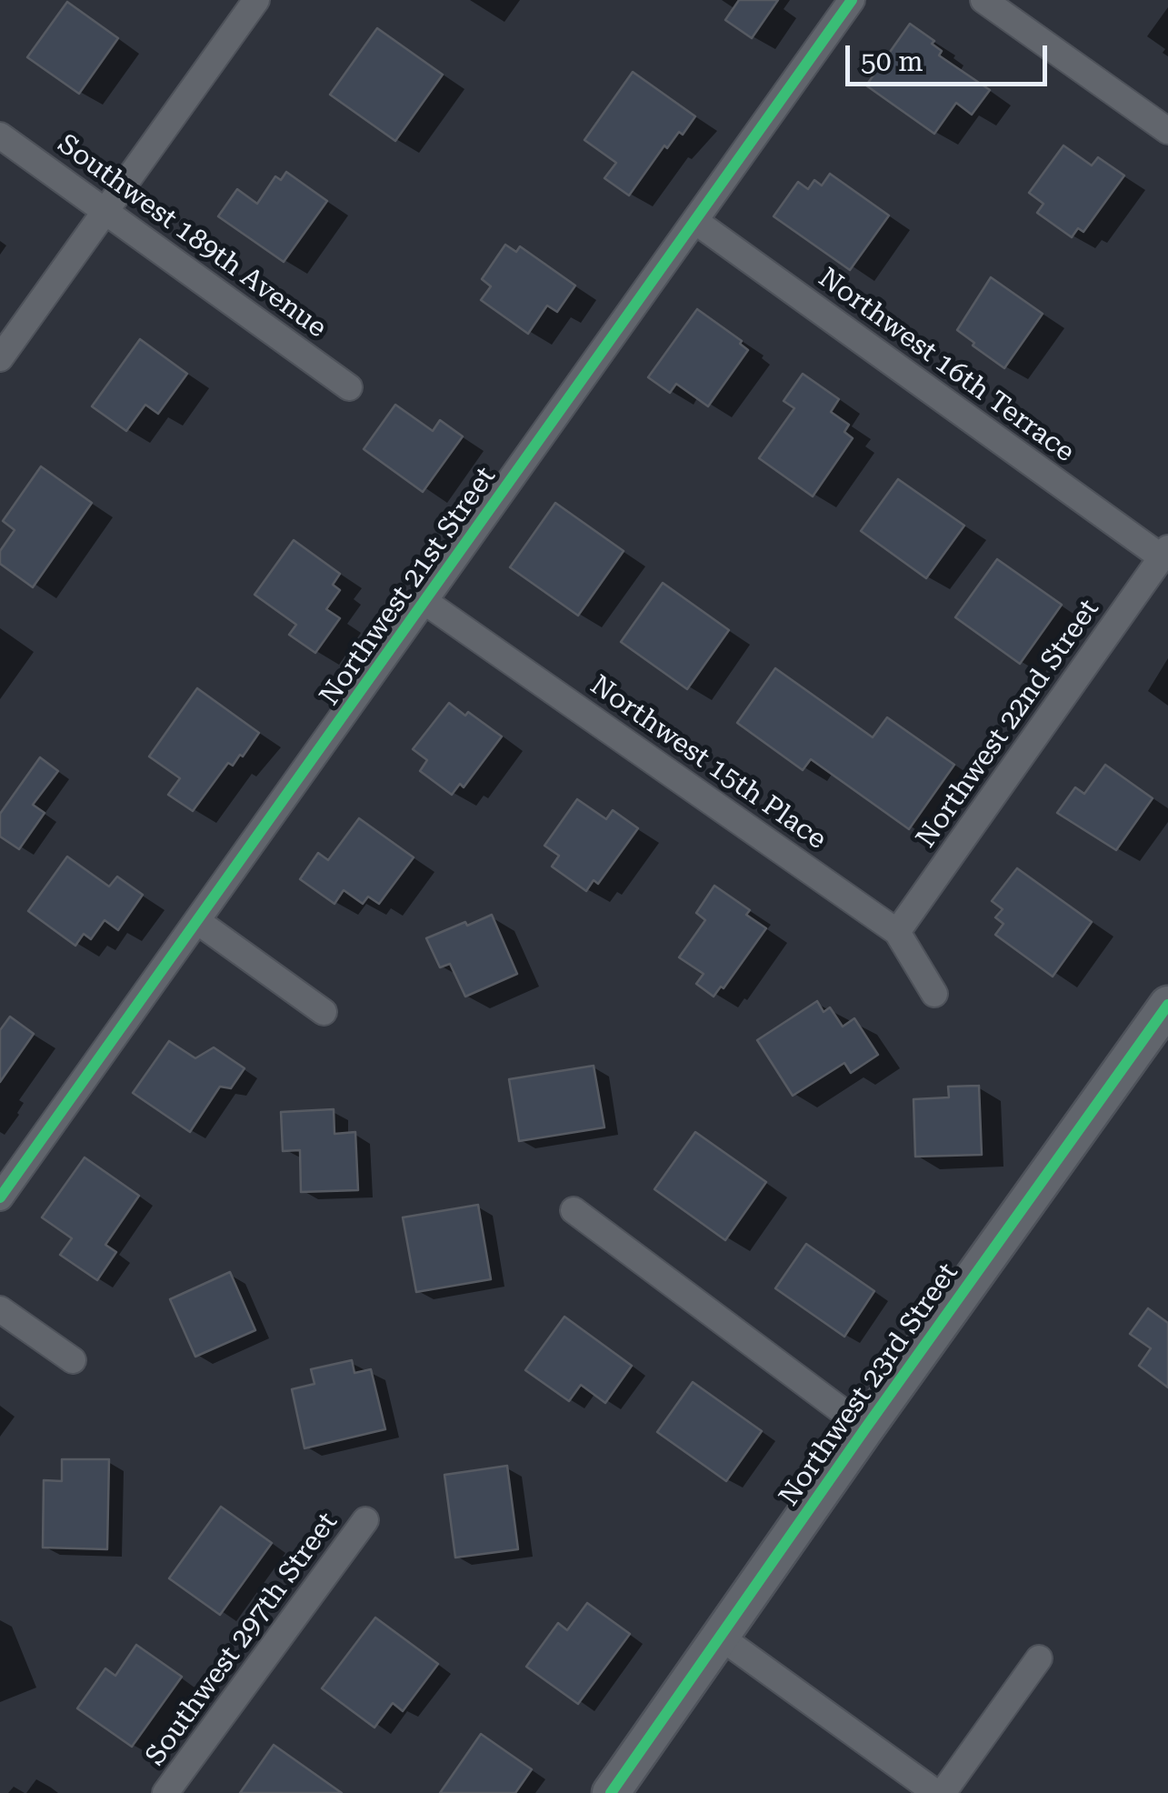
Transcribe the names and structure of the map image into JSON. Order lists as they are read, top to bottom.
{
  "streets": {
    "street": [
      "Southwest 189th Avenue",
      "Northwest 16th Terrace",
      "Northwest 21st Street",
      "Northwest 22nd Street",
      "Northwest 15th Place",
      "Northwest 23rd Street",
      "Southwest 297th Street"
    ]
  },
  "crossings": [
    ["Northwest 16th Terrace", "Northwest 21st Street"],
    ["Northwest 16th Terrace", "Northwest 22nd Street"],
    ["Northwest 21st Street", "Northwest 15th Place"],
    ["Northwest 22nd Street", "Northwest 15th Place"]
  ],
  "scale_bar": "50 m"
}
